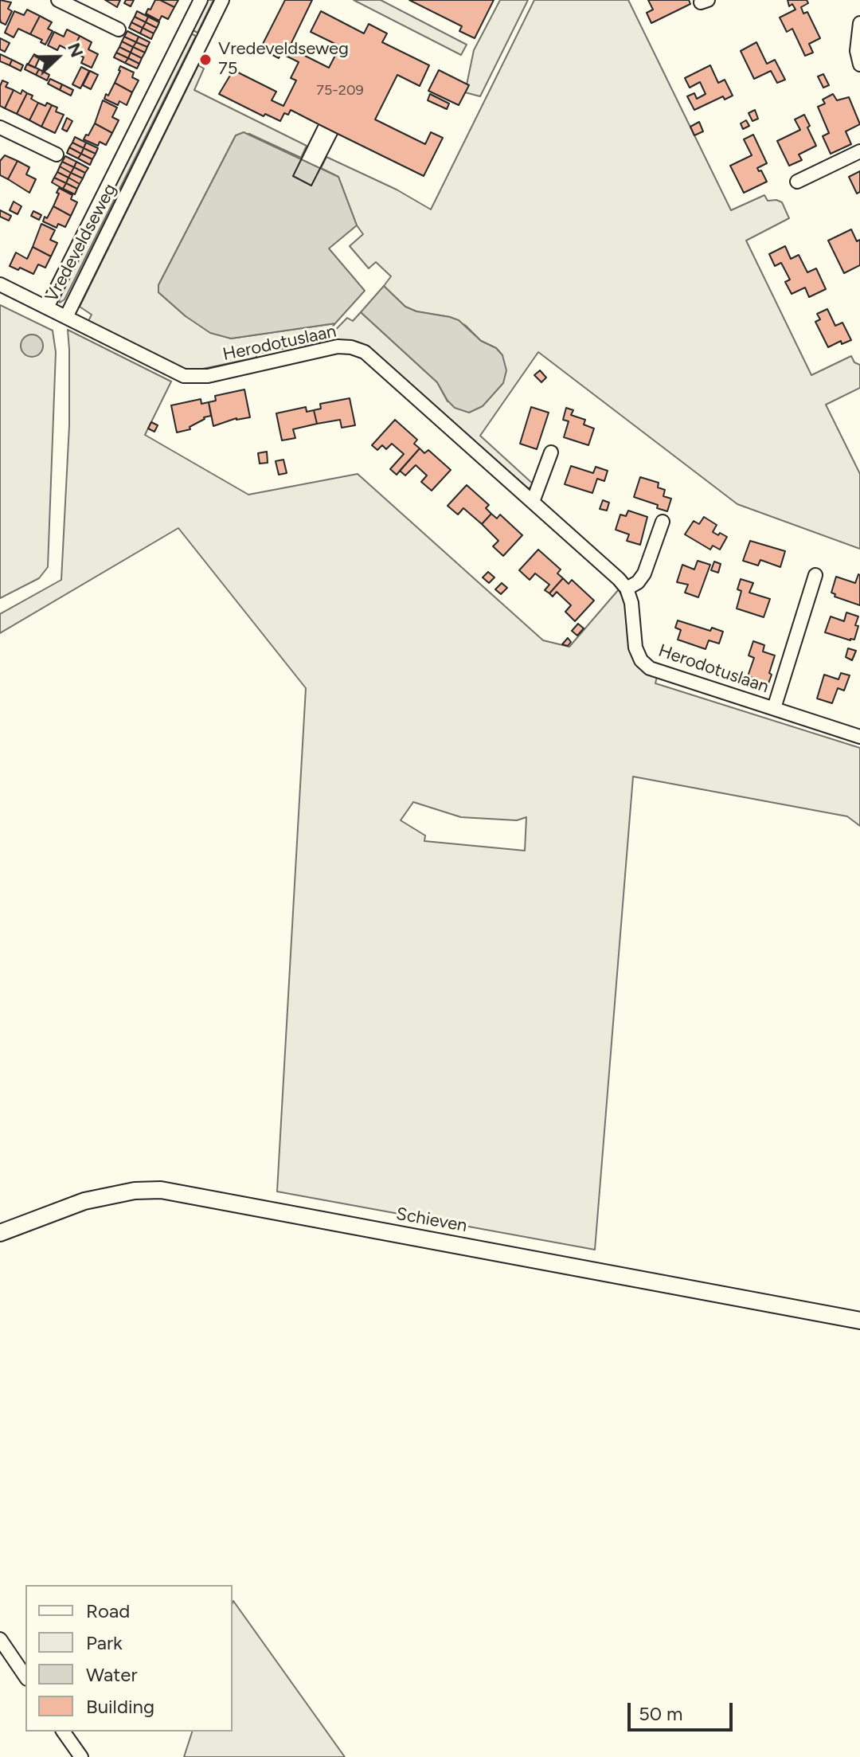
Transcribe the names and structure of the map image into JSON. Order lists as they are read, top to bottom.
{
  "streets": {
    "street": ["Vredeveldseweg", "Herodotuslaan", "Schieven"]
  },
  "crossings": [
    ["Vredeveldseweg", "Herodotuslaan"]
  ],
  "places": ["Vredeveldseweg 75"],
  "house_numbers": ["75-209"],
  "legend": [
    "Road",
    "Park",
    "Water",
    "Building"
  ],
  "scale_bar": "50 m",
  "north": "right"
}
